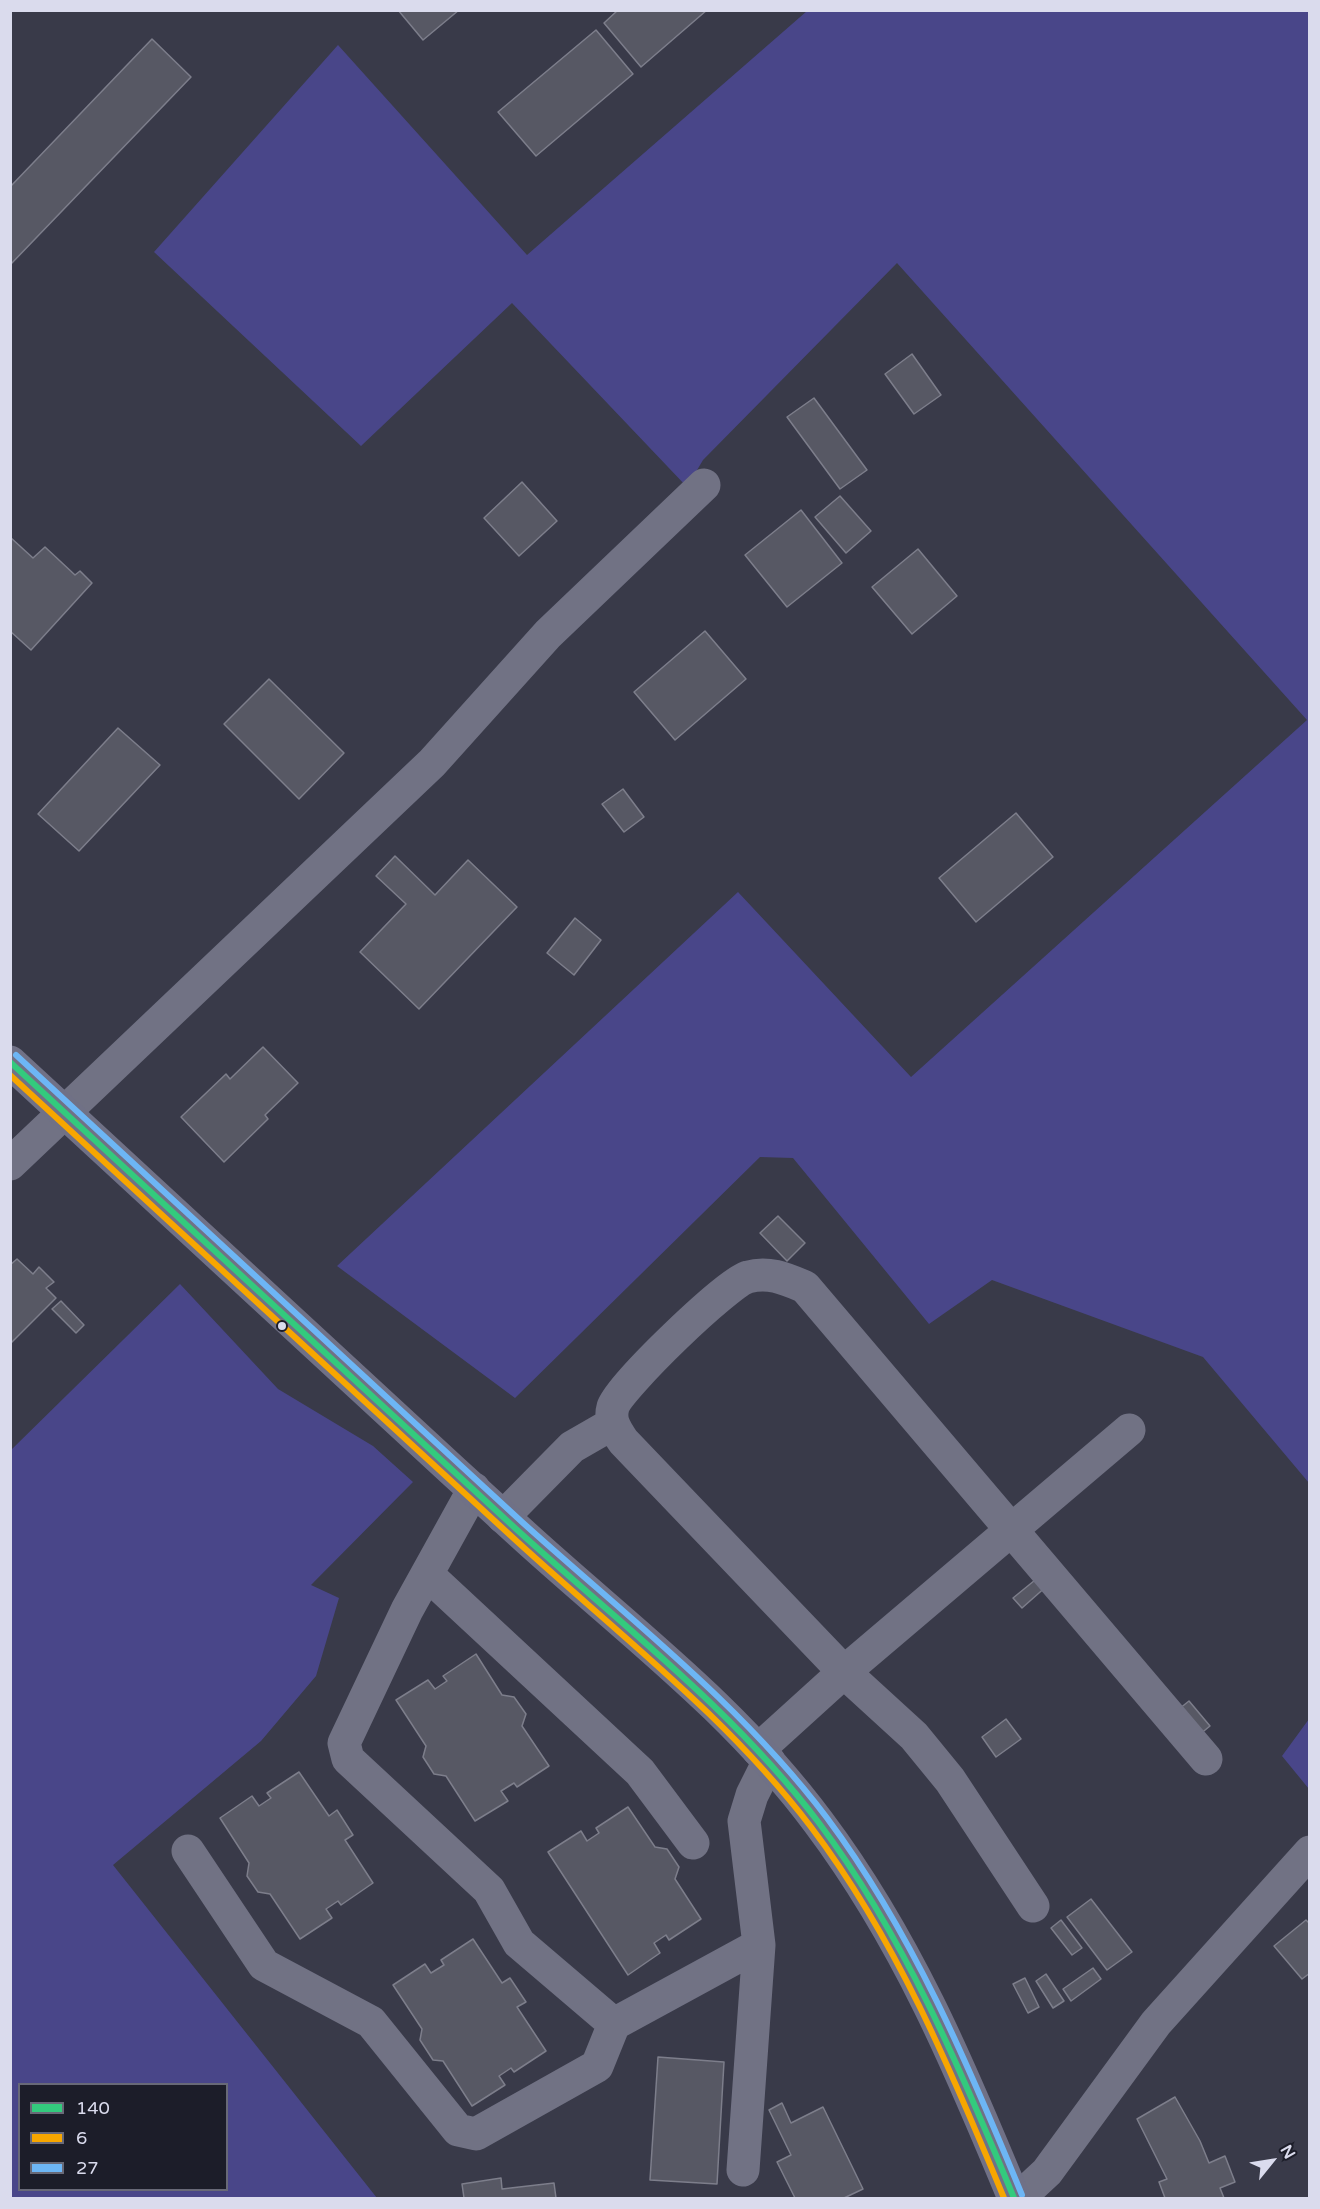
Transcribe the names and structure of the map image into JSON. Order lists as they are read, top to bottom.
{
  "lines": ["transit line 27", "transit line 140", "transit line 6"],
  "legend": ["140", "6", "27"],
  "north": "top right"
}
